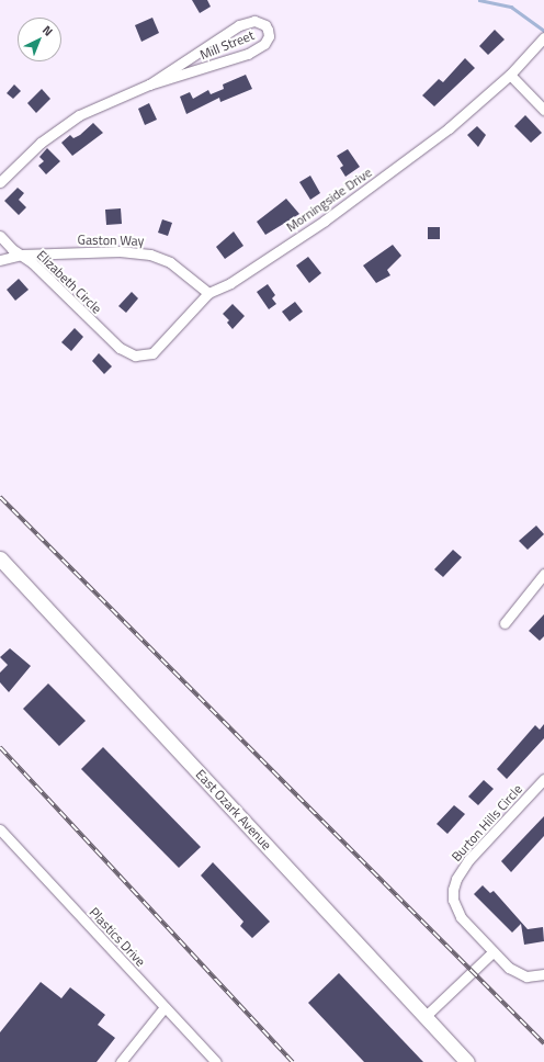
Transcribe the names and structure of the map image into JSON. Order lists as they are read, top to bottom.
{
  "streets": {
    "main road": ["East Ozark Avenue"],
    "street": [
      "Mill Street",
      "Morningside Drive",
      "Gaston Way",
      "Elizabeth Circle",
      "Burton Hills Circle",
      "Plastics Drive"
    ]
  },
  "crossings": [
    ["Morningside Drive", "Gaston Way"],
    ["Morningside Drive", "Elizabeth Circle"],
    ["Gaston Way", "Elizabeth Circle"]
  ],
  "north": "top right"
}
